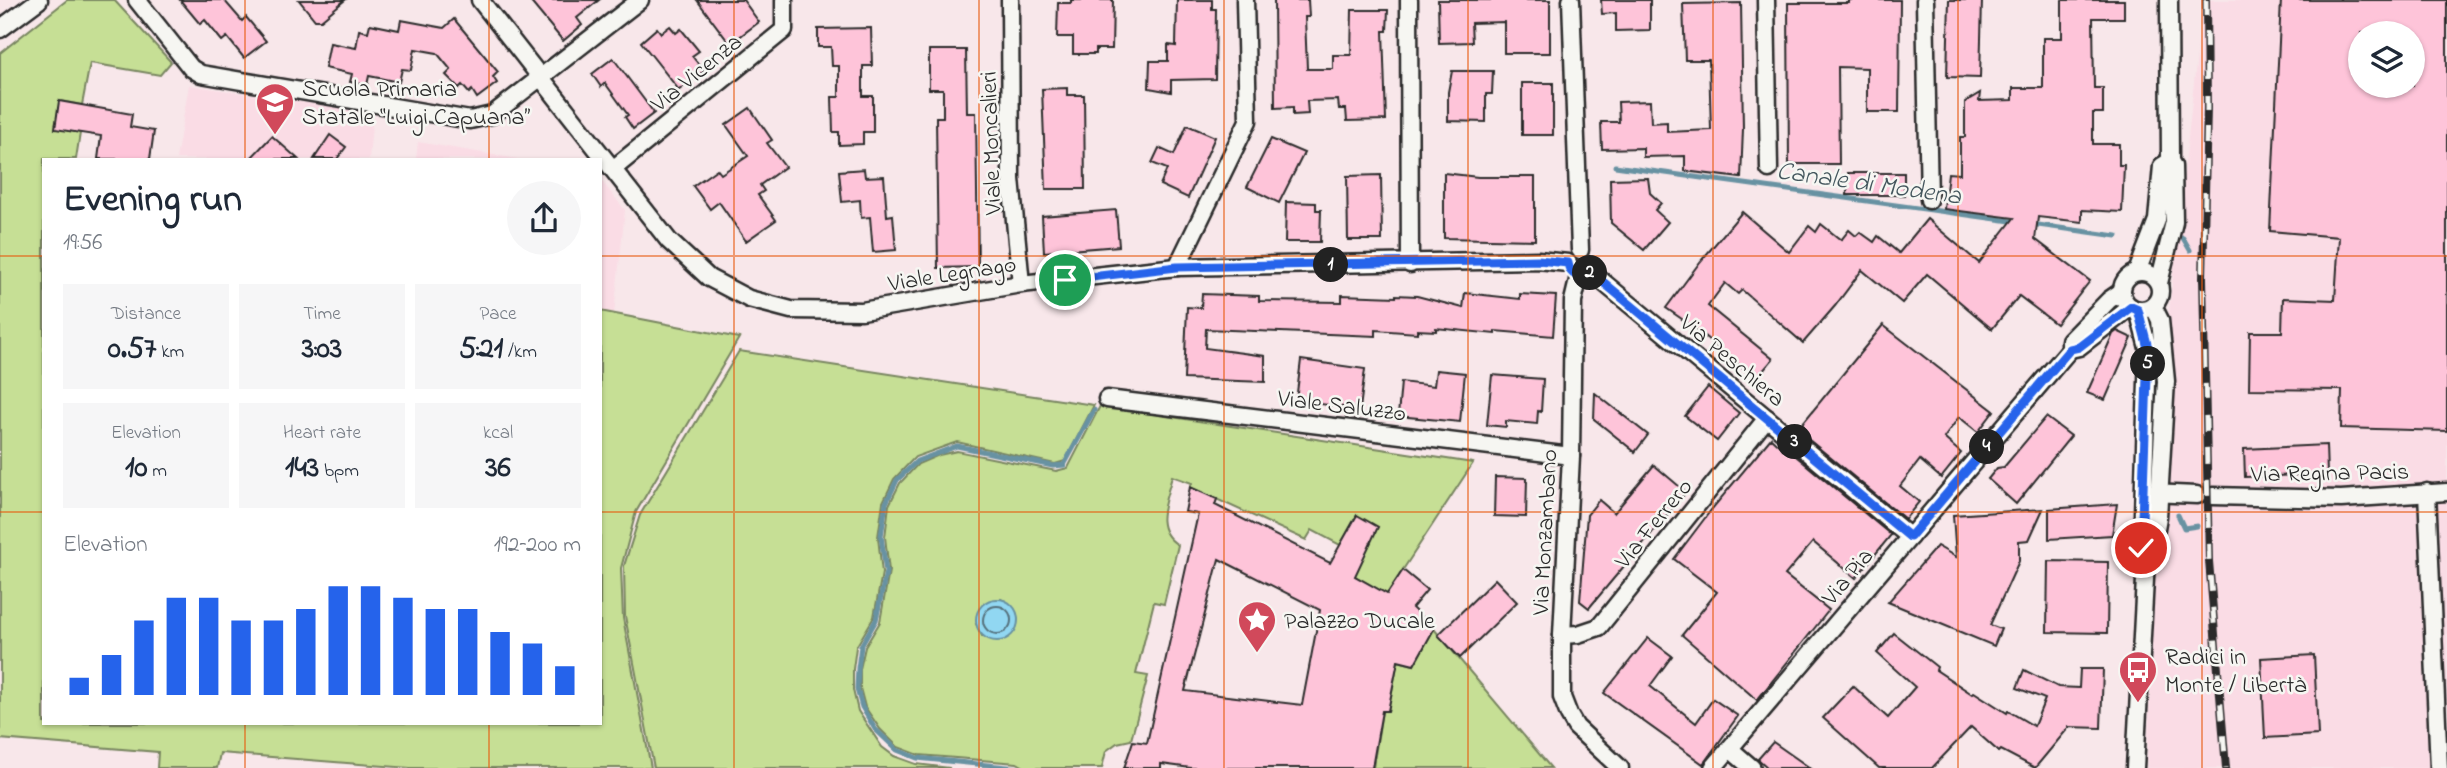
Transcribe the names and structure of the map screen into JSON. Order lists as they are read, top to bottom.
{
  "streets": {
    "street": [
      "Via Vicenza",
      "Viale Moncalieri",
      "Viale Legnago",
      "Via Peschiera",
      "Viale Saluzzo",
      "Via Regina Pacis",
      "Via Ferrero",
      "Via Monzambano",
      "Via Pia"
    ]
  },
  "crossings": [
    ["Via Vicenza", "Viale Legnago"],
    ["Viale Moncalieri", "Viale Legnago"],
    ["Viale Legnago", "Via Peschiera"],
    ["Viale Legnago", "Via Monzambano"],
    ["Via Peschiera", "Via Ferrero"],
    ["Via Peschiera", "Via Monzambano"],
    ["Via Peschiera", "Via Pia"],
    ["Viale Saluzzo", "Via Monzambano"],
    ["Via Ferrero", "Via Monzambano"]
  ],
  "water": ["Canale di Modena"],
  "places": {
    "school or university": ["Scuola Primaria Statale “Luigi Capuana”"],
    "place": ["Palazzo Ducale"],
    "bus stop": ["Radici in Monte / Libertà"]
  },
  "page": {
    "heading": ["Evening run", "19:56"],
    "pins": [
      "1",
      "2",
      "5",
      "3",
      "4"
    ],
    "stats": [
      ["Distance", "0.57 km"],
      ["Time", "3:03"],
      ["Pace", "5:21 /km"],
      ["Elevation", "10 m"],
      ["Heart rate", "143 bpm"],
      ["kcal", "36"]
    ],
    "chart": ["Elevation", "192–200 m"]
  }
}
